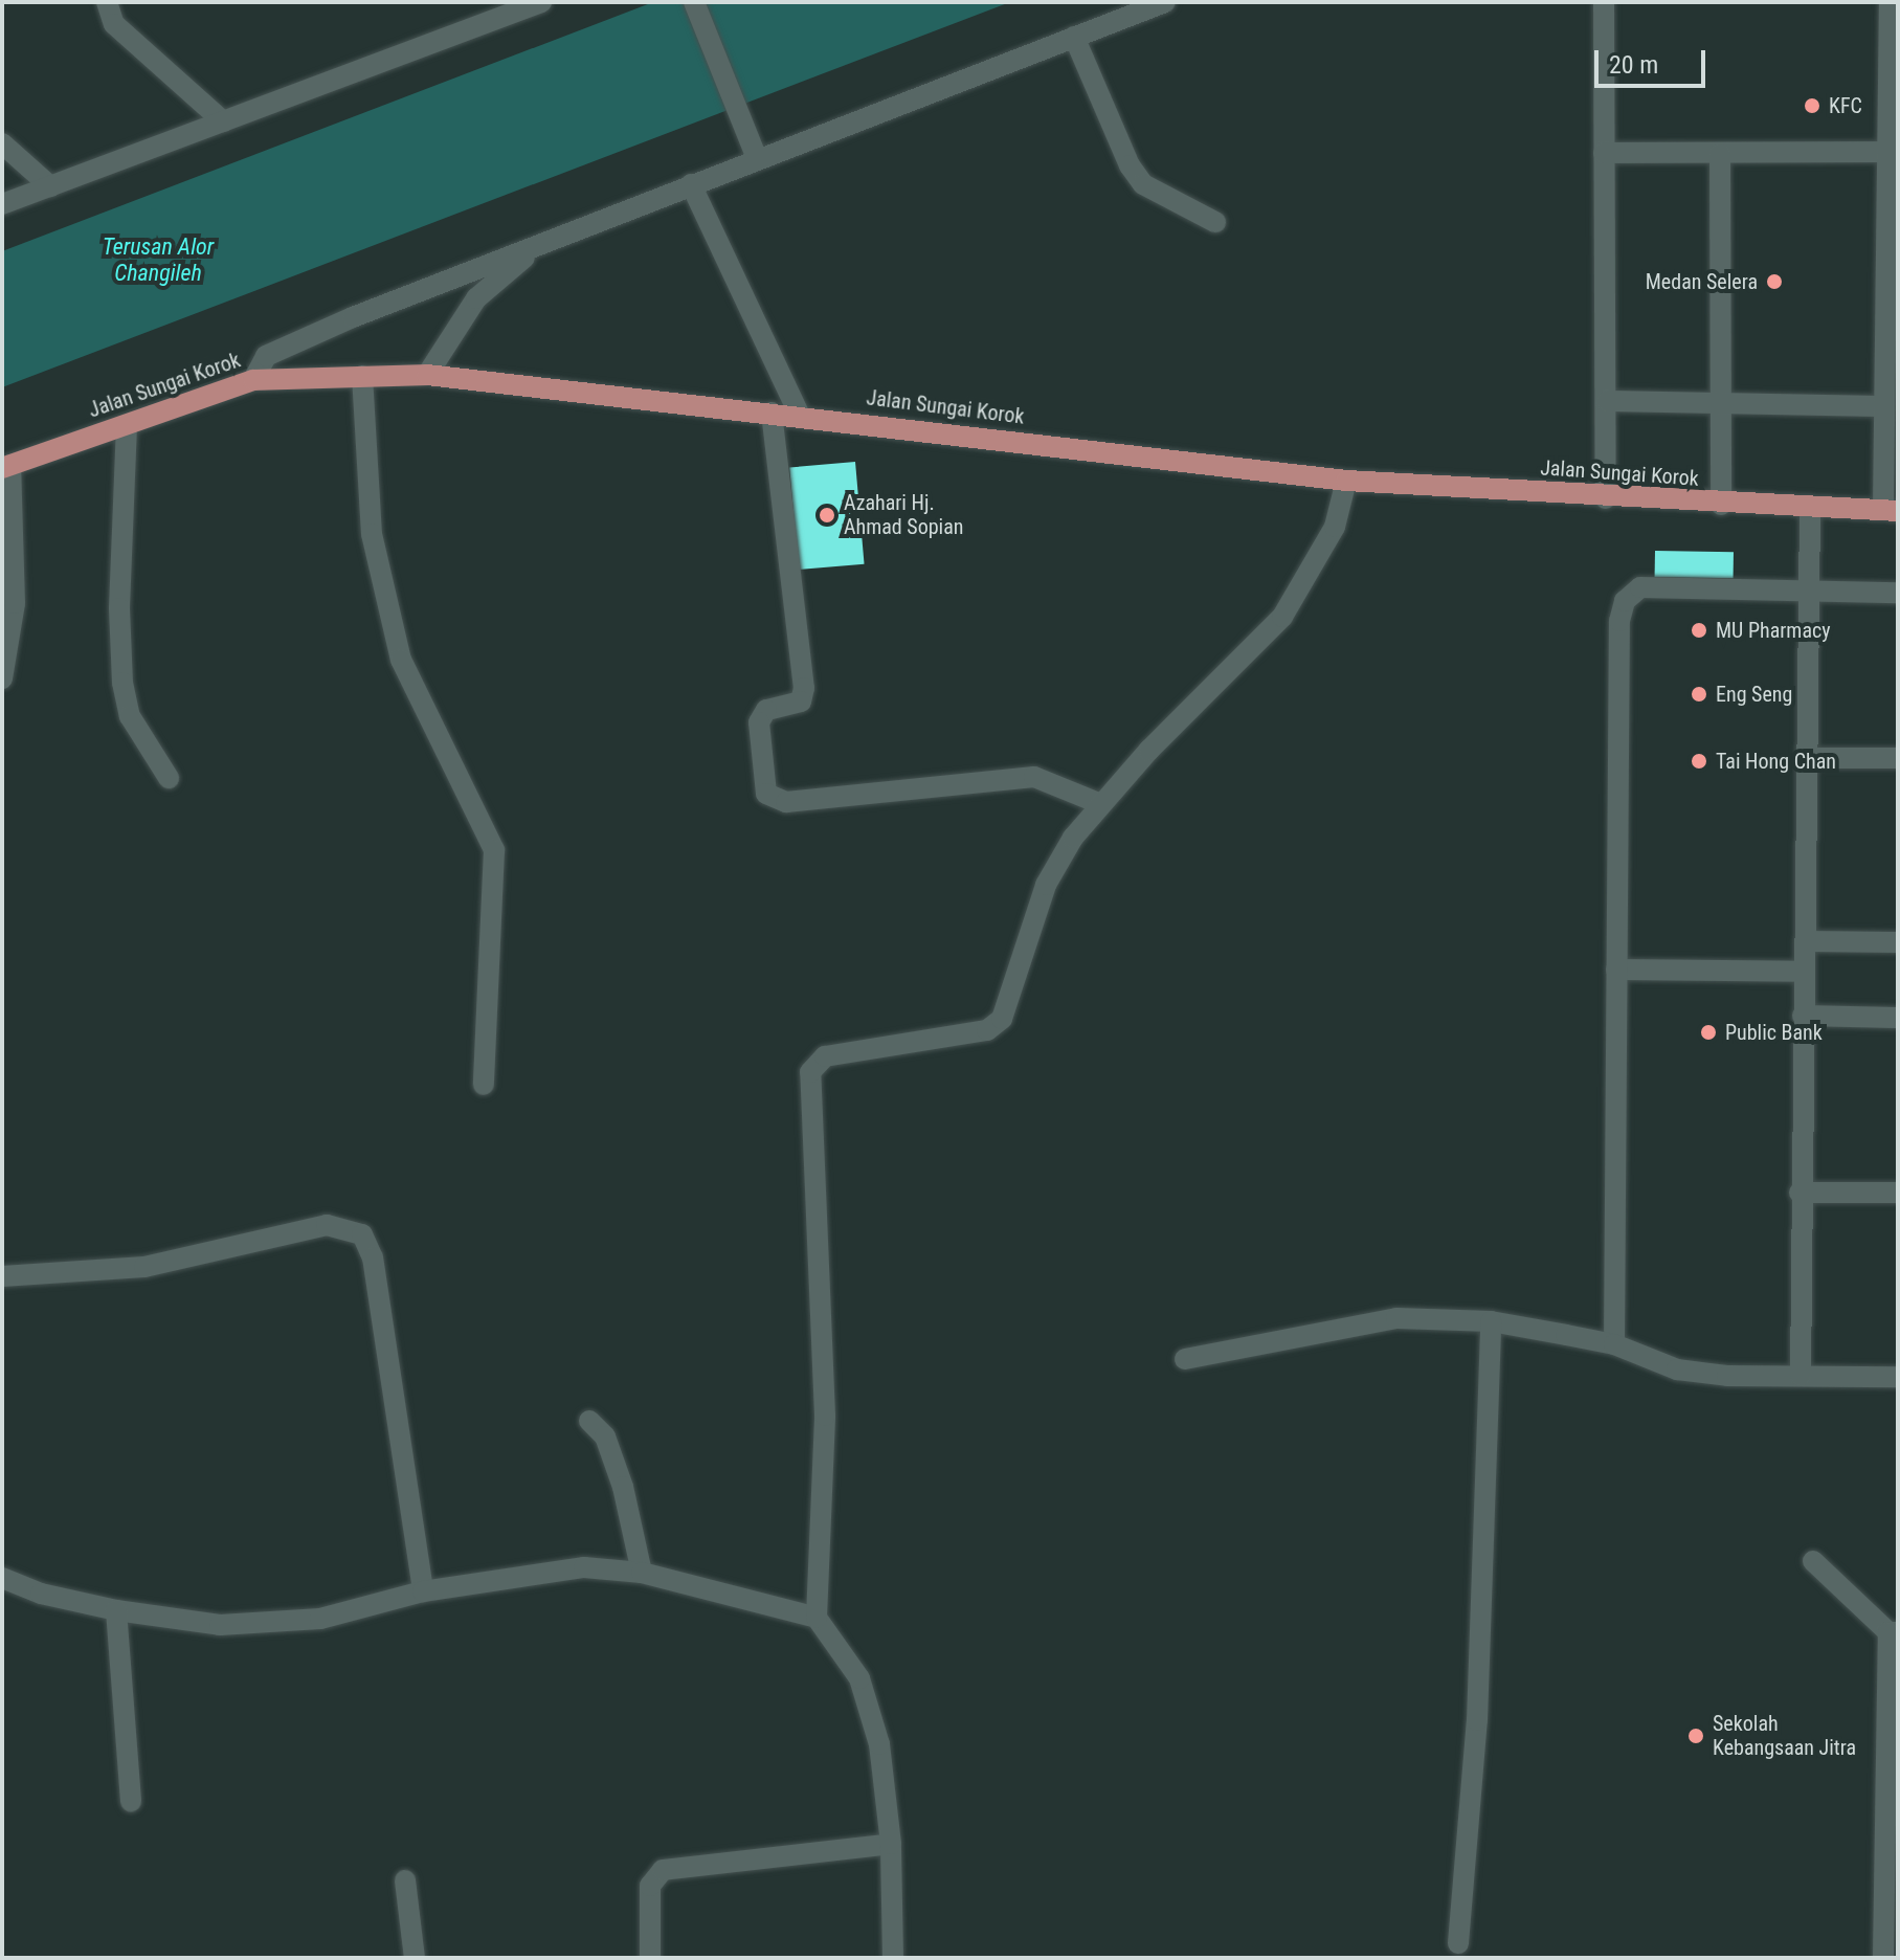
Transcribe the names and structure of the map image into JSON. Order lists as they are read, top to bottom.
{
  "streets": {
    "main road": ["Jalan Sungai Korok"]
  },
  "water": ["Terusan Alor Changileh"],
  "places": [
    "KFC",
    "Medan Selera",
    "Azahari Hj. Ahmad Sopian",
    "MU Pharmacy",
    "Eng Seng",
    "Tai Hong Chan",
    "Public Bank",
    "Sekolah Kebangsaan Jitra"
  ],
  "scale_bar": "20 m"
}
